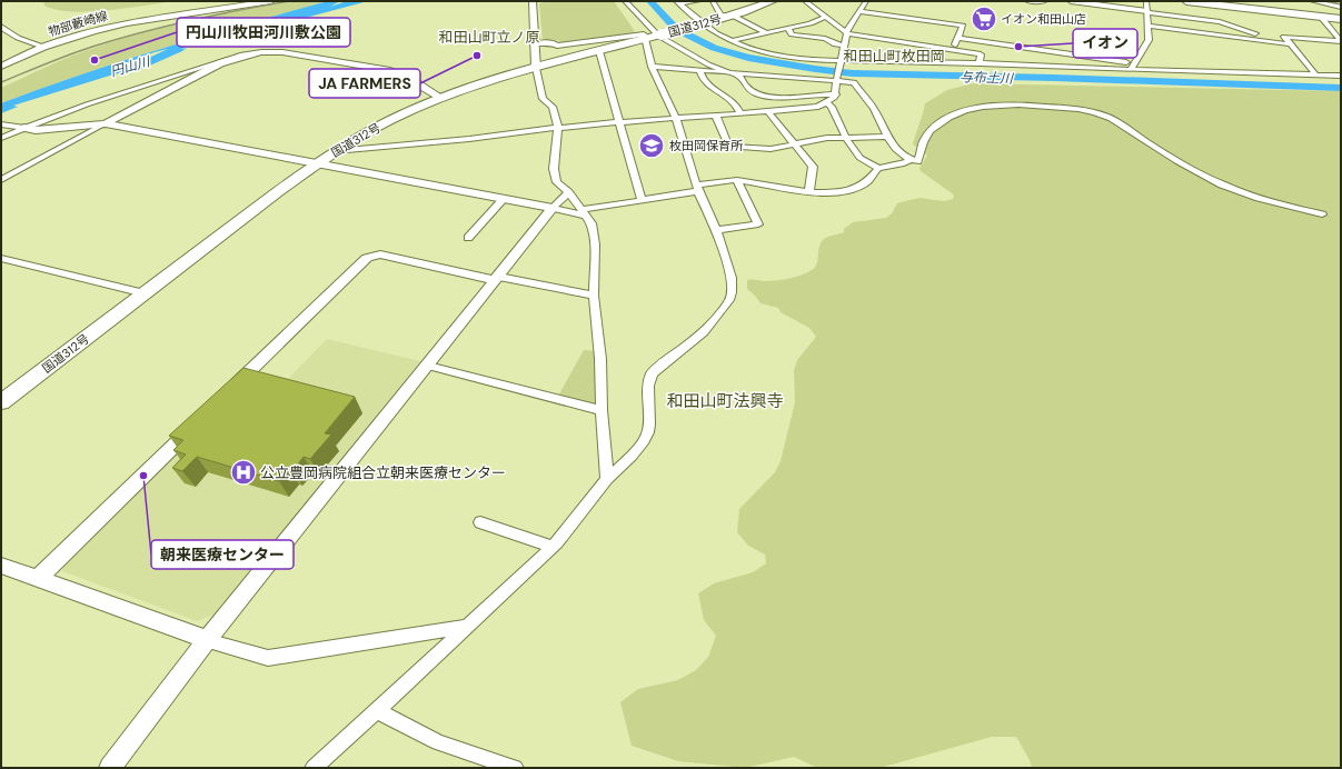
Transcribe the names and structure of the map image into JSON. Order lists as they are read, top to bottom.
{
  "streets": {
    "highway": ["国道312号"],
    "main road": ["物部藪崎線"]
  },
  "districts": ["和田山町立ノ原", "和田山町枚田岡", "和田山町法興寺"],
  "water": ["円山川", "与布土川"],
  "places": {
    "supermarket": ["イオン和田山店"],
    "other": [
      "イオン",
      "JA FARMERS",
      "円山川牧田河川敷公園",
      "朝来医療センター"
    ],
    "school or university": ["枚田岡保育所"],
    "hospital": ["公立豊岡病院組合立朝来医療センター"]
  }
}
